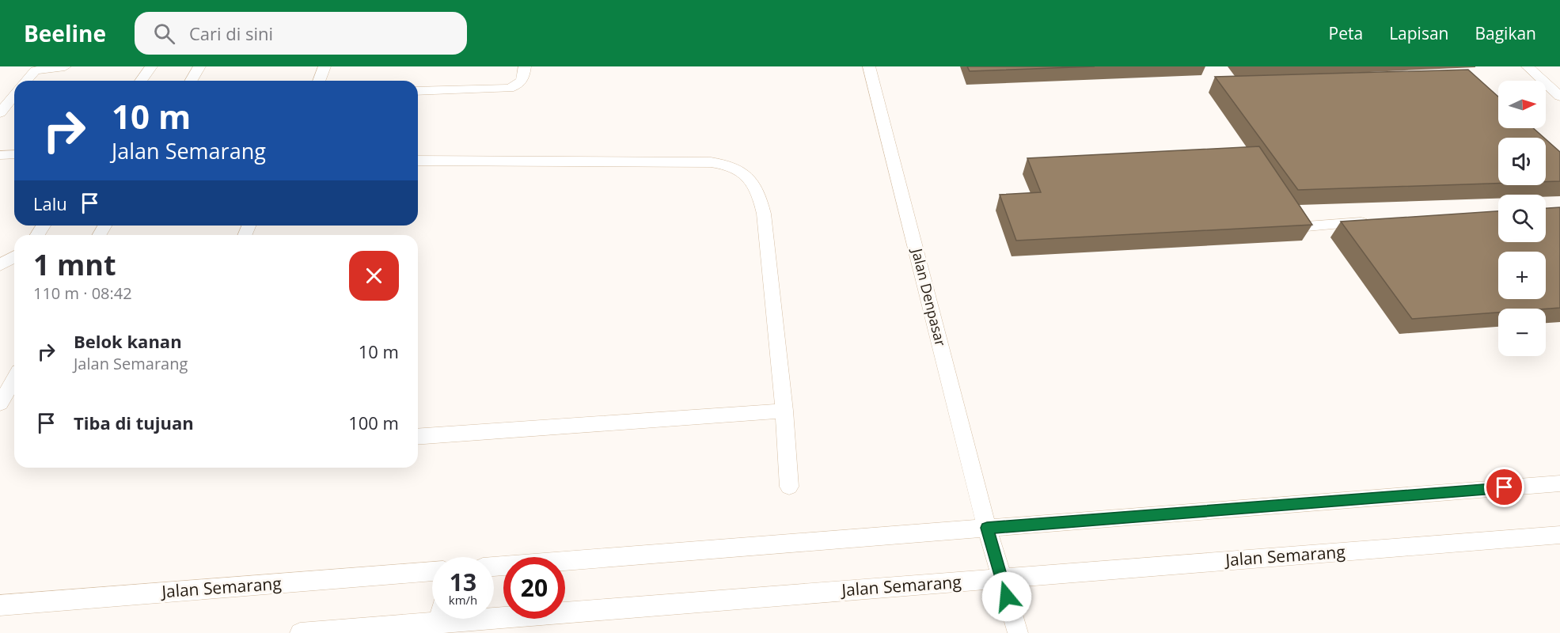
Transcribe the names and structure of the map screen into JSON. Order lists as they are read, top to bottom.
{
  "streets": {
    "lane": ["Jalan Denpasar", "Jalan Semarang"]
  },
  "crossings": [
    ["Jalan Denpasar", "Jalan Semarang"]
  ],
  "north": "right",
  "page": {
    "header": "Beeline",
    "search": "Cari di sini",
    "nav": ["Peta", "Lapisan", "Bagikan"],
    "map_buttons": ["+", "−"],
    "turn": ["10 m", "Jalan Semarang"],
    "then": "Lalu",
    "heading": ["1 mnt", "110 m · 08:42"],
    "list": [
      {
        "name": "Belok kanan",
        "note": "Jalan Semarang",
        "value": "10 m"
      },
      {
        "name": "Tiba di tujuan",
        "value": "100 m"
      }
    ],
    "speed": "13 km/h",
    "limit": "20"
  }
}
